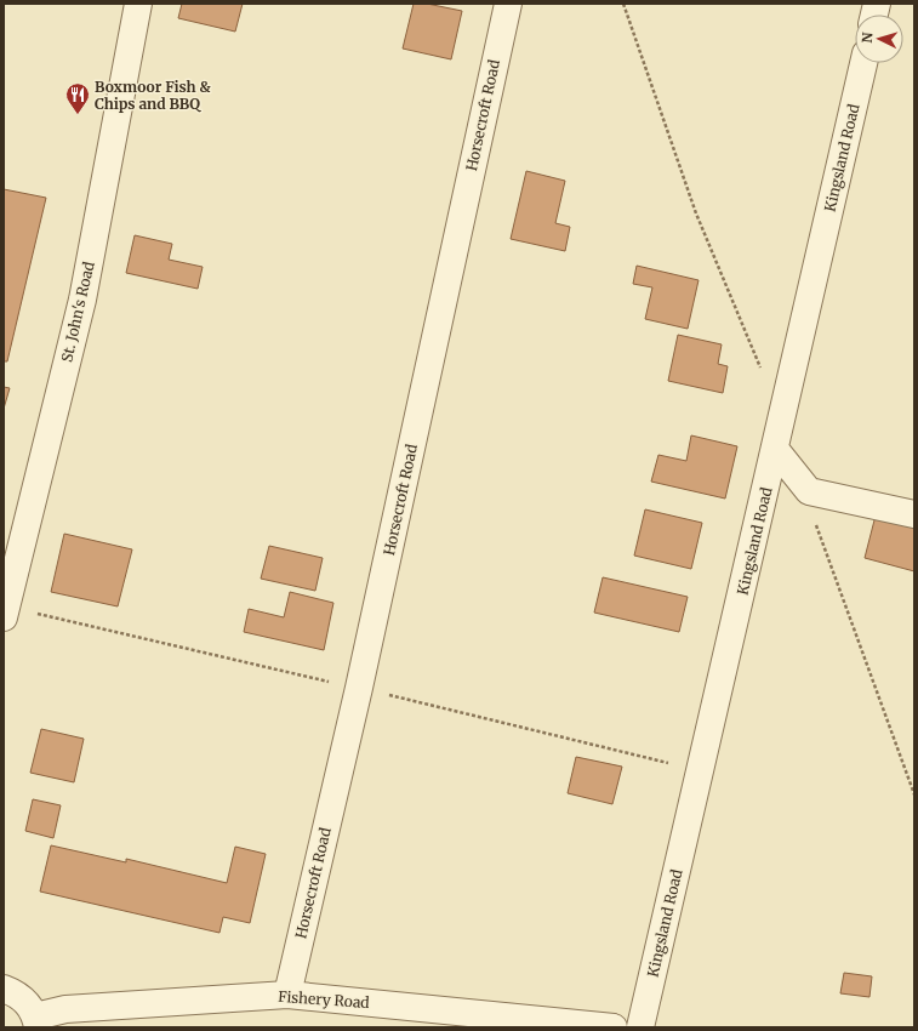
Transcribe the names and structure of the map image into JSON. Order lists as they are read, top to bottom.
{
  "streets": {
    "street": [
      "Horsecroft Road",
      "Kingsland Road",
      "St. John's Road",
      "Fishery Road"
    ]
  },
  "crossings": [
    ["Horsecroft Road", "Fishery Road"]
  ],
  "places": {
    "restaurant": ["Boxmoor Fish & Chips and BBQ"]
  },
  "north": "left"
}
